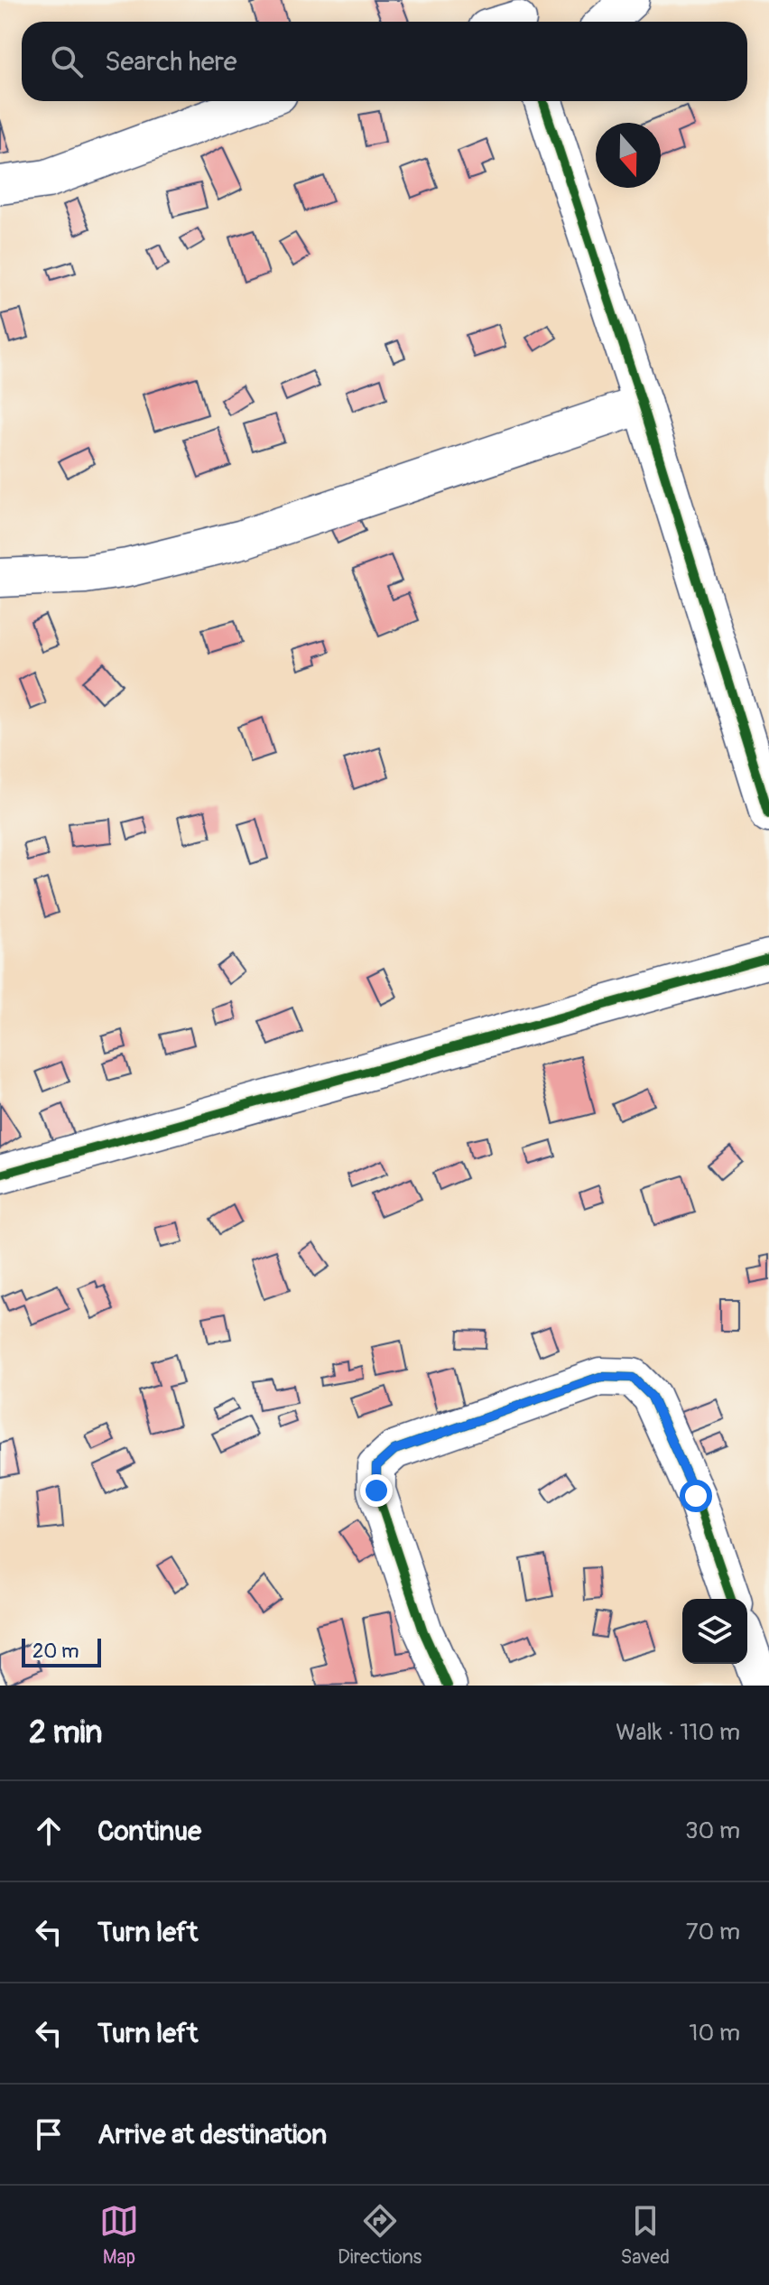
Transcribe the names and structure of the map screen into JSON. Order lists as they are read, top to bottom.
{
  "scale_bar": "20 m",
  "north": "bottom",
  "page": {
    "search": "Search here",
    "scale": "20 m",
    "heading": ["2 min", "Walk · 110 m"],
    "list": [
      ["Continue", "30 m"],
      ["Turn left", "70 m"],
      ["Turn left", "10 m"],
      "Arrive at destination"
    ],
    "nav": ["Map", "Directions", "Saved"]
  }
}
